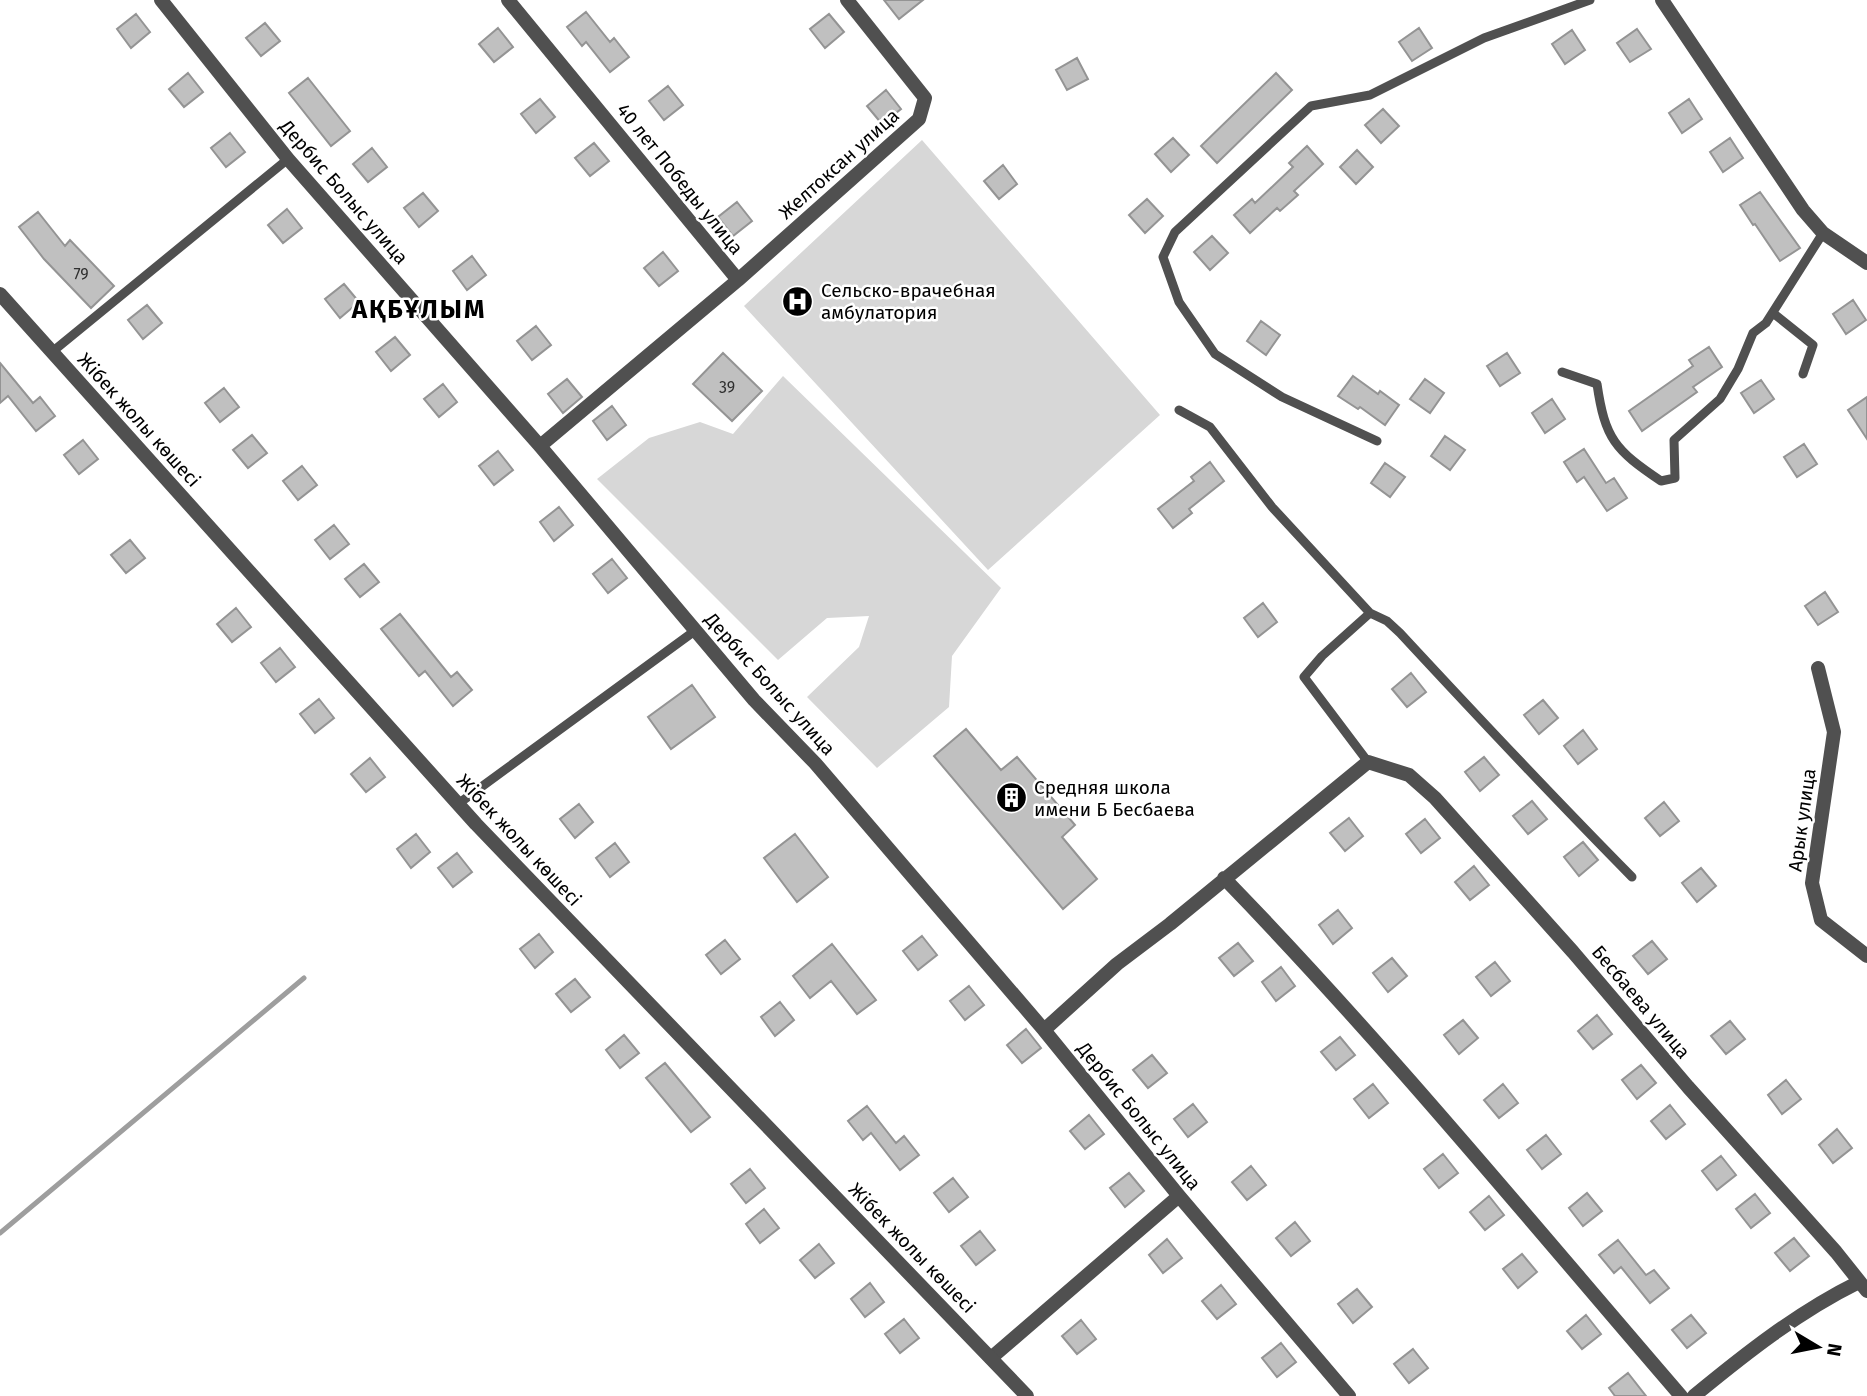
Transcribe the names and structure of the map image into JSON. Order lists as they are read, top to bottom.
{
  "streets": {
    "street": [
      "Желтоксан улица",
      "40 лет Победы улица",
      "Дербис Болыс улица",
      "Жібек жолы көшесі",
      "Арык улица",
      "Бесбаева улица"
    ]
  },
  "crossings": [
    ["Желтоксан улица", "40 лет Победы улица"],
    ["40 лет Победы улица", "Дербис Болыс улица"]
  ],
  "districts": ["АҚБҰЛЫМ"],
  "places": {
    "hospital": ["Сельско-врачебная амбулатория"],
    "building": ["Средняя школа имени Б Бесбаева"]
  },
  "house_numbers": ["79", "39"],
  "north": "right"
}
